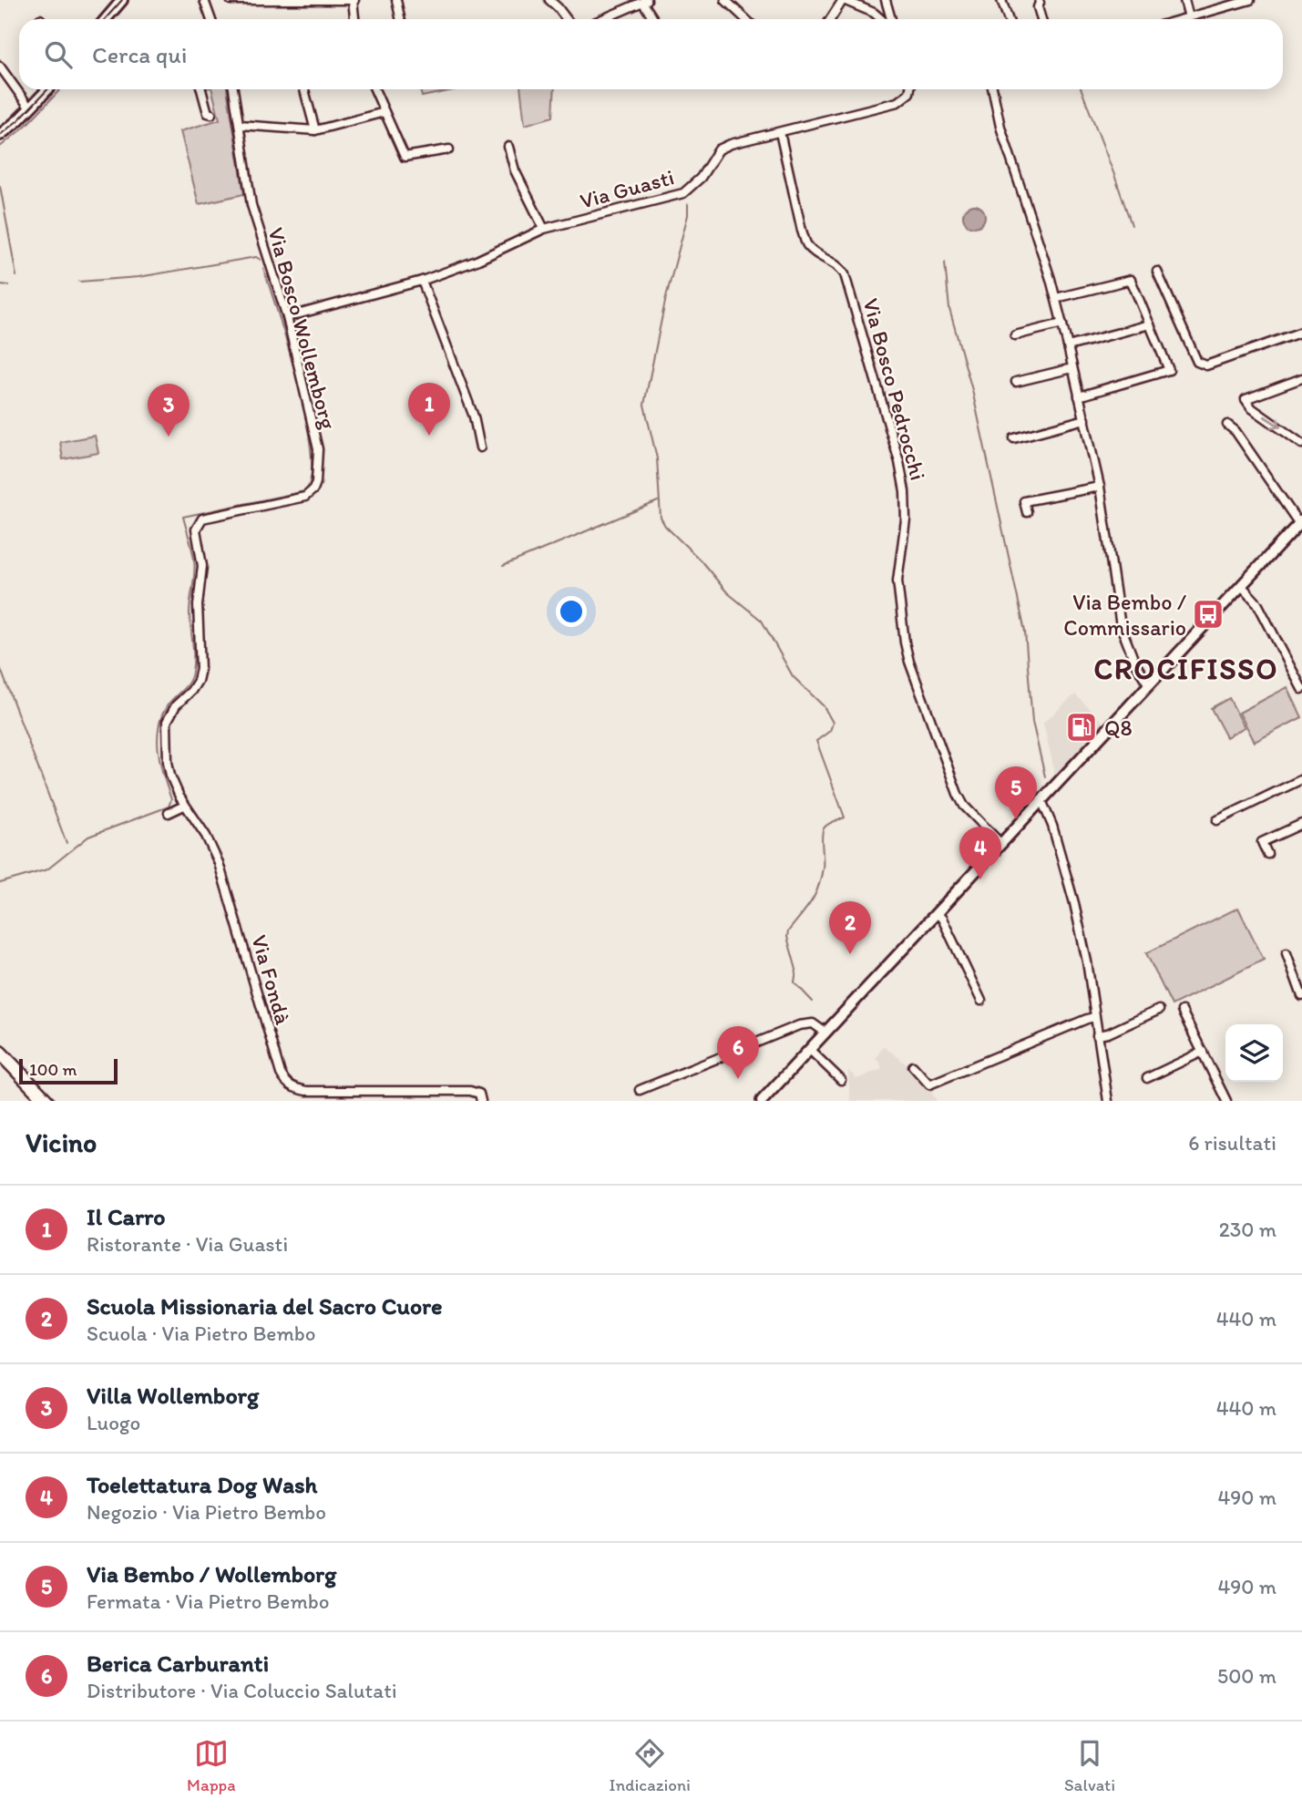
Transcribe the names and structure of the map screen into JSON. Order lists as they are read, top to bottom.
{
  "streets": {
    "street": [
      "Via Guasti",
      "Via Bosco Wollemborg",
      "Via Bosco Pedrocchi",
      "Via Fondà"
    ]
  },
  "crossings": [
    ["Via Guasti", "Via Bosco Wollemborg"],
    ["Via Guasti", "Via Bosco Pedrocchi"],
    ["Via Bosco Wollemborg", "Via Fondà"]
  ],
  "districts": ["CROCIFISSO"],
  "places": {
    "bus stop": ["Via Bembo / Commissario"],
    "fuel station": ["Q8"]
  },
  "scale_bar": "100 m",
  "page": {
    "search": "Cerca qui",
    "pins": [
      "1",
      "3",
      "5",
      "4",
      "2",
      "6"
    ],
    "scale": "100 m",
    "heading": ["Vicino", "6 risultati"],
    "list": [
      {
        "mark": "1",
        "name": "Il Carro",
        "note": "Ristorante · Via Guasti",
        "value": "230 m"
      },
      {
        "mark": "2",
        "name": "Scuola Missionaria del Sacro Cuore",
        "note": "Scuola · Via Pietro Bembo",
        "value": "440 m"
      },
      {
        "mark": "3",
        "name": "Villa Wollemborg",
        "note": "Luogo",
        "value": "440 m"
      },
      {
        "mark": "4",
        "name": "Toelettatura Dog Wash",
        "note": "Negozio · Via Pietro Bembo",
        "value": "490 m"
      },
      {
        "mark": "5",
        "name": "Via Bembo / Wollemborg",
        "note": "Fermata · Via Pietro Bembo",
        "value": "490 m"
      },
      {
        "mark": "6",
        "name": "Berica Carburanti",
        "note": "Distributore · Via Coluccio Salutati",
        "value": "500 m"
      }
    ],
    "nav": ["Mappa", "Indicazioni", "Salvati"]
  }
}
